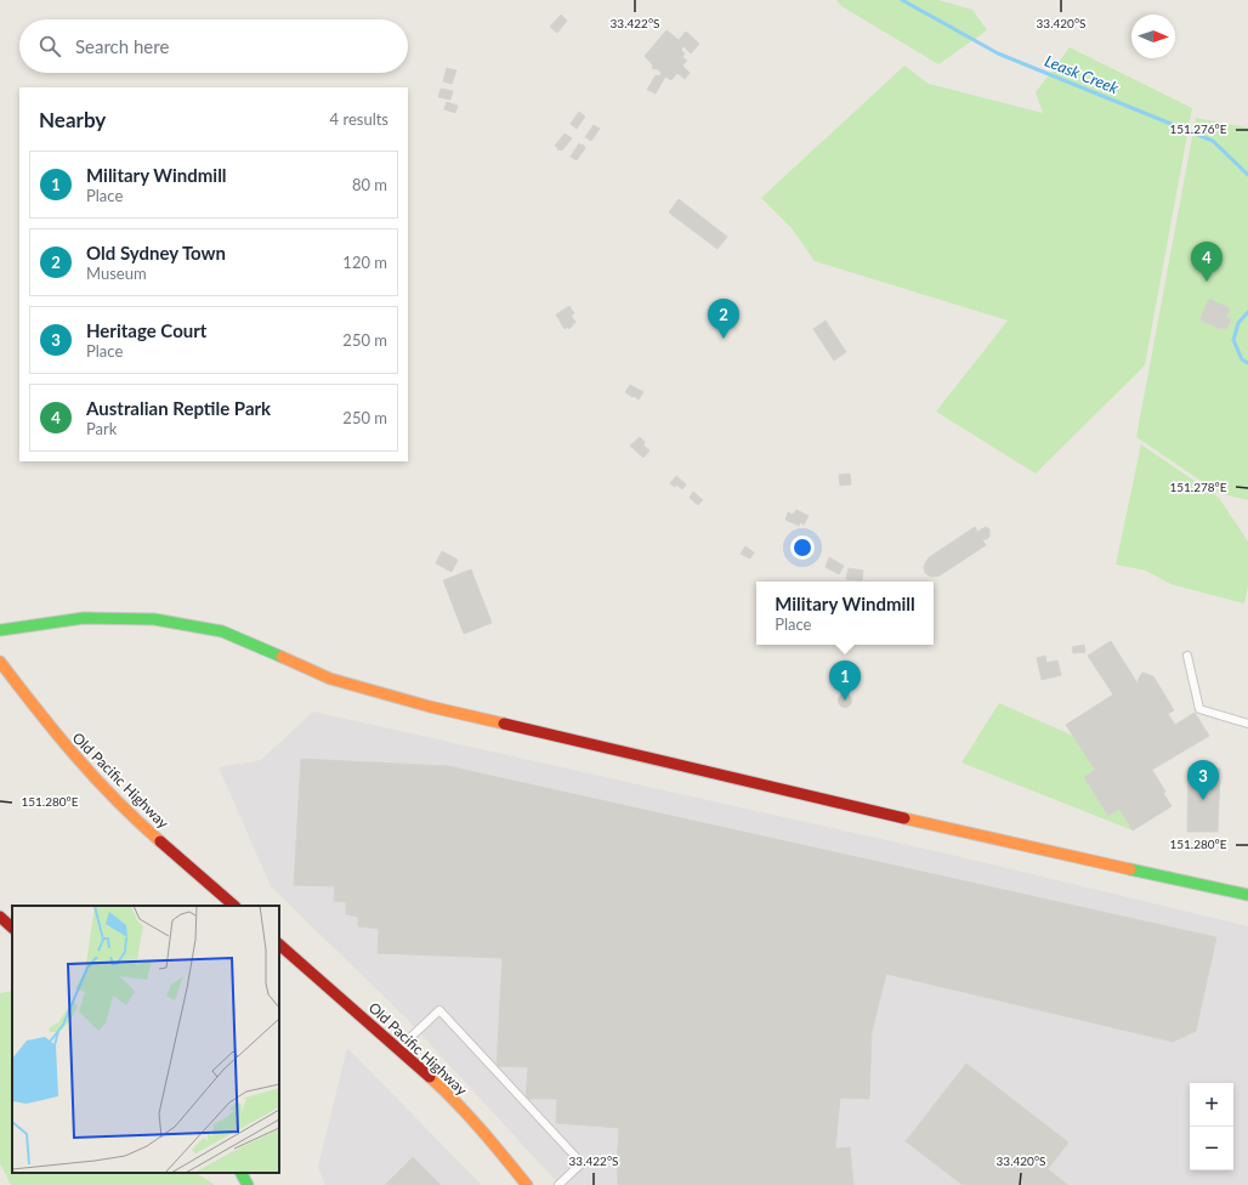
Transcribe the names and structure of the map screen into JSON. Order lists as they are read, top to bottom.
{
  "streets": {
    "main road": ["Old Pacific Highway"]
  },
  "water": ["Leask Creek"],
  "north": "right",
  "page": {
    "search": "Search here",
    "heading": ["Nearby", "4 results"],
    "list": [
      {
        "mark": "1",
        "name": "Military Windmill",
        "note": "Place",
        "value": "80 m"
      },
      {
        "mark": "2",
        "name": "Old Sydney Town",
        "note": "Museum",
        "value": "120 m"
      },
      {
        "mark": "3",
        "name": "Heritage Court",
        "note": "Place",
        "value": "250 m"
      },
      {
        "mark": "4",
        "name": "Australian Reptile Park",
        "note": "Park",
        "value": "250 m"
      }
    ],
    "pins": [
      "4",
      "2",
      "1",
      "3"
    ],
    "popup": ["Military Windmill", "Place"],
    "map_buttons": ["+", "−"]
  },
  "coordinates": [
    "33.422°S",
    "33.420°S",
    "151.276°E",
    "151.278°E",
    "151.280°E"
  ]
}
